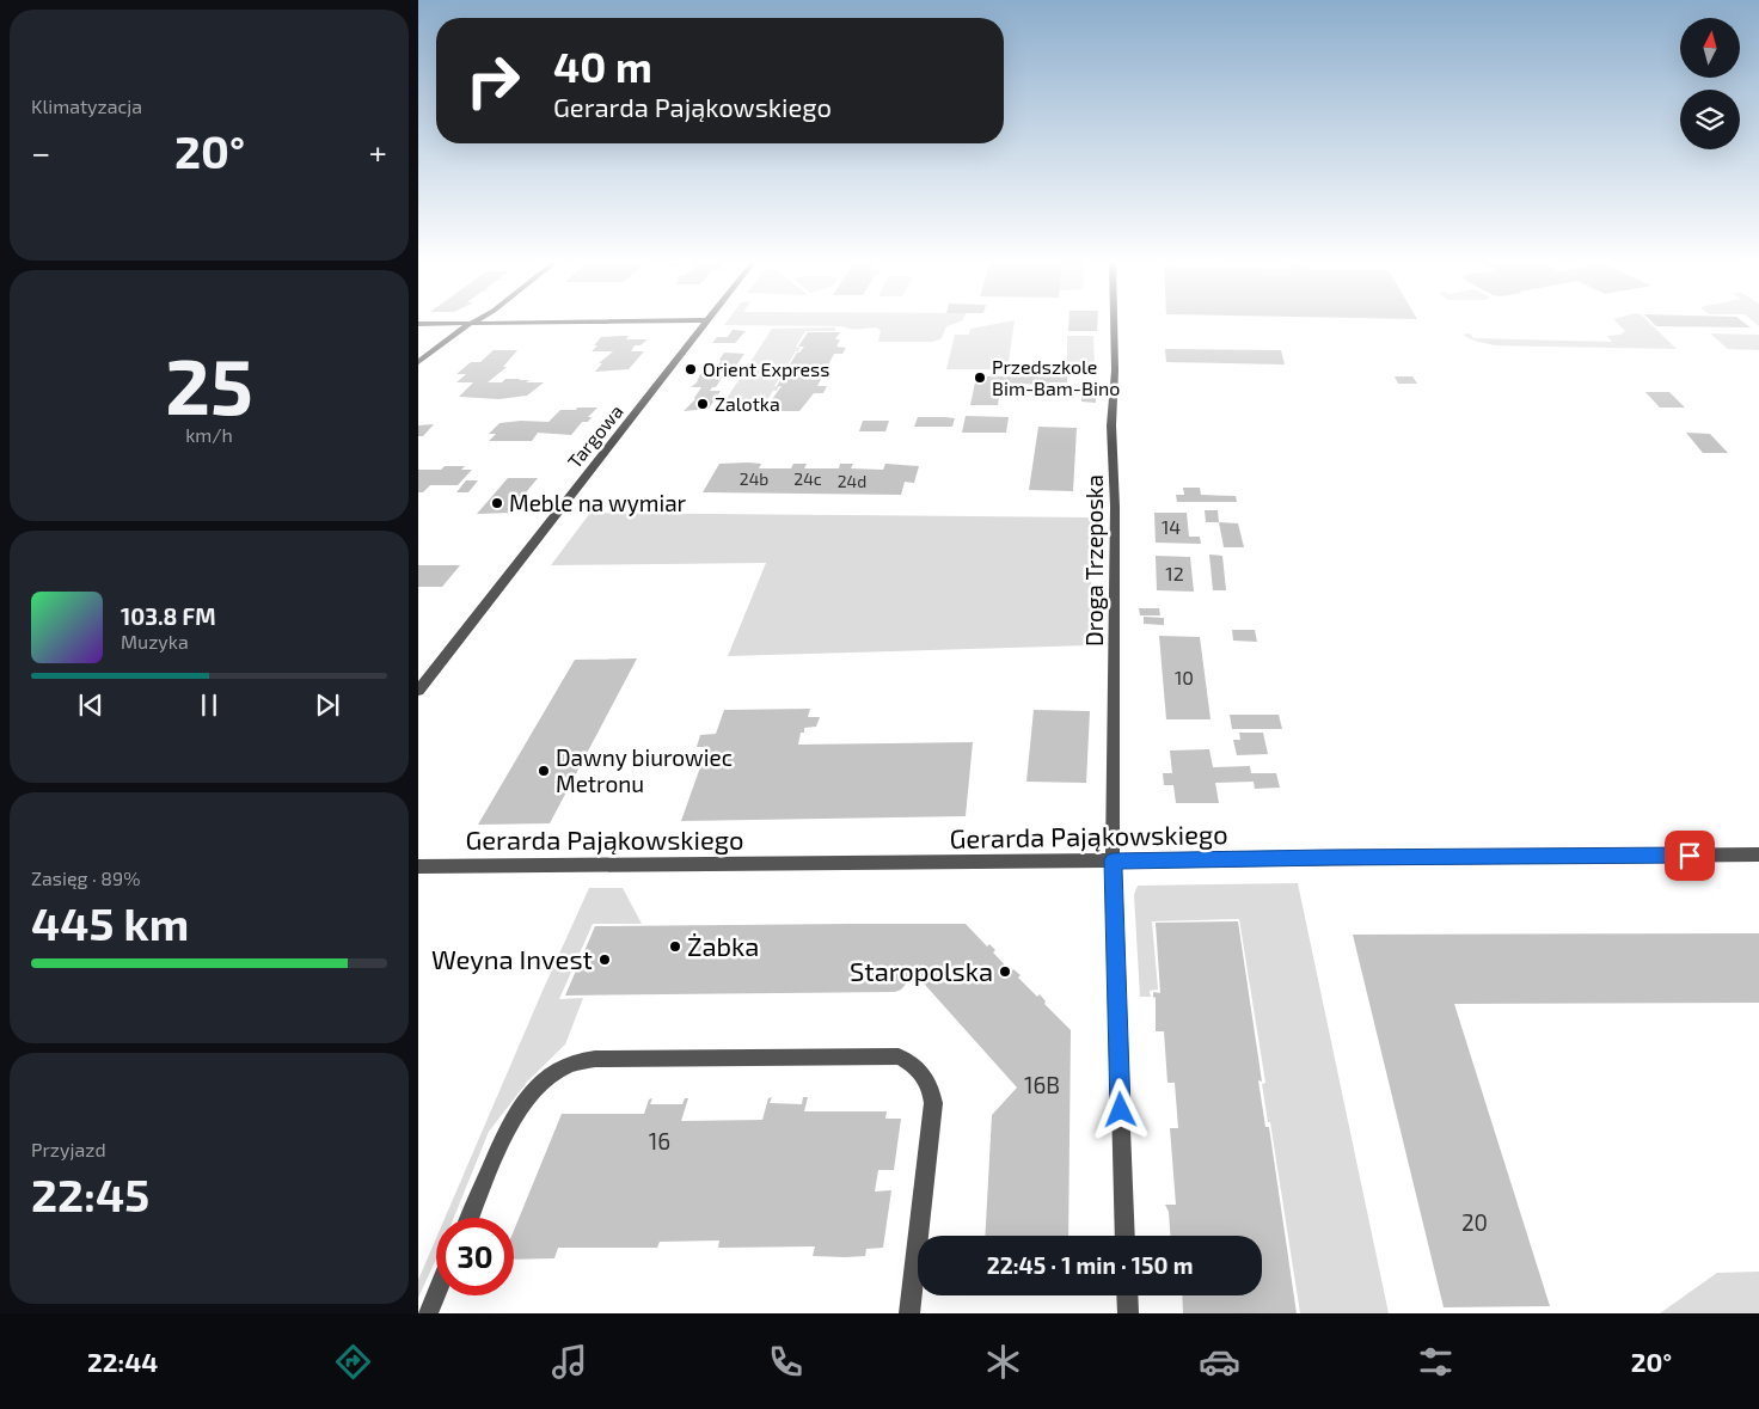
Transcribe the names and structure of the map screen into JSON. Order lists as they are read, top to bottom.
{
  "streets": {
    "street": ["Targowa", "Droga Trzeposka", "Gerarda Pająkowskiego"]
  },
  "crossings": [
    ["Droga Trzeposka", "Gerarda Pająkowskiego"]
  ],
  "places": [
    "Orient Express",
    "Przedszkole Bim-Bam-Bino",
    "Zalotka",
    "Meble na wymiar",
    "Dawny biurowiec Metronu",
    "Żabka",
    "Weyna Invest",
    "Staropolska"
  ],
  "house_numbers": [
    "24b",
    "24c",
    "24d",
    "14",
    "12",
    "10",
    "16B",
    "16",
    "20"
  ],
  "north": "top",
  "page": {
    "tile": [
      "Klimatyzacja",
      ["25", "km/h"],
      ["Zasięg · 89%", "445 km"],
      ["Przyjazd", "22:45"]
    ],
    "turn": ["40 m", "Gerarda Pająkowskiego"],
    "heat": ["−", "20°", "+"],
    "song": ["103.8 FM", "Muzyka"],
    "limit": "30",
    "trip": "22:45 · 1 min · 150 m",
    "tabs": ["22:44", "20°"]
  }
}
